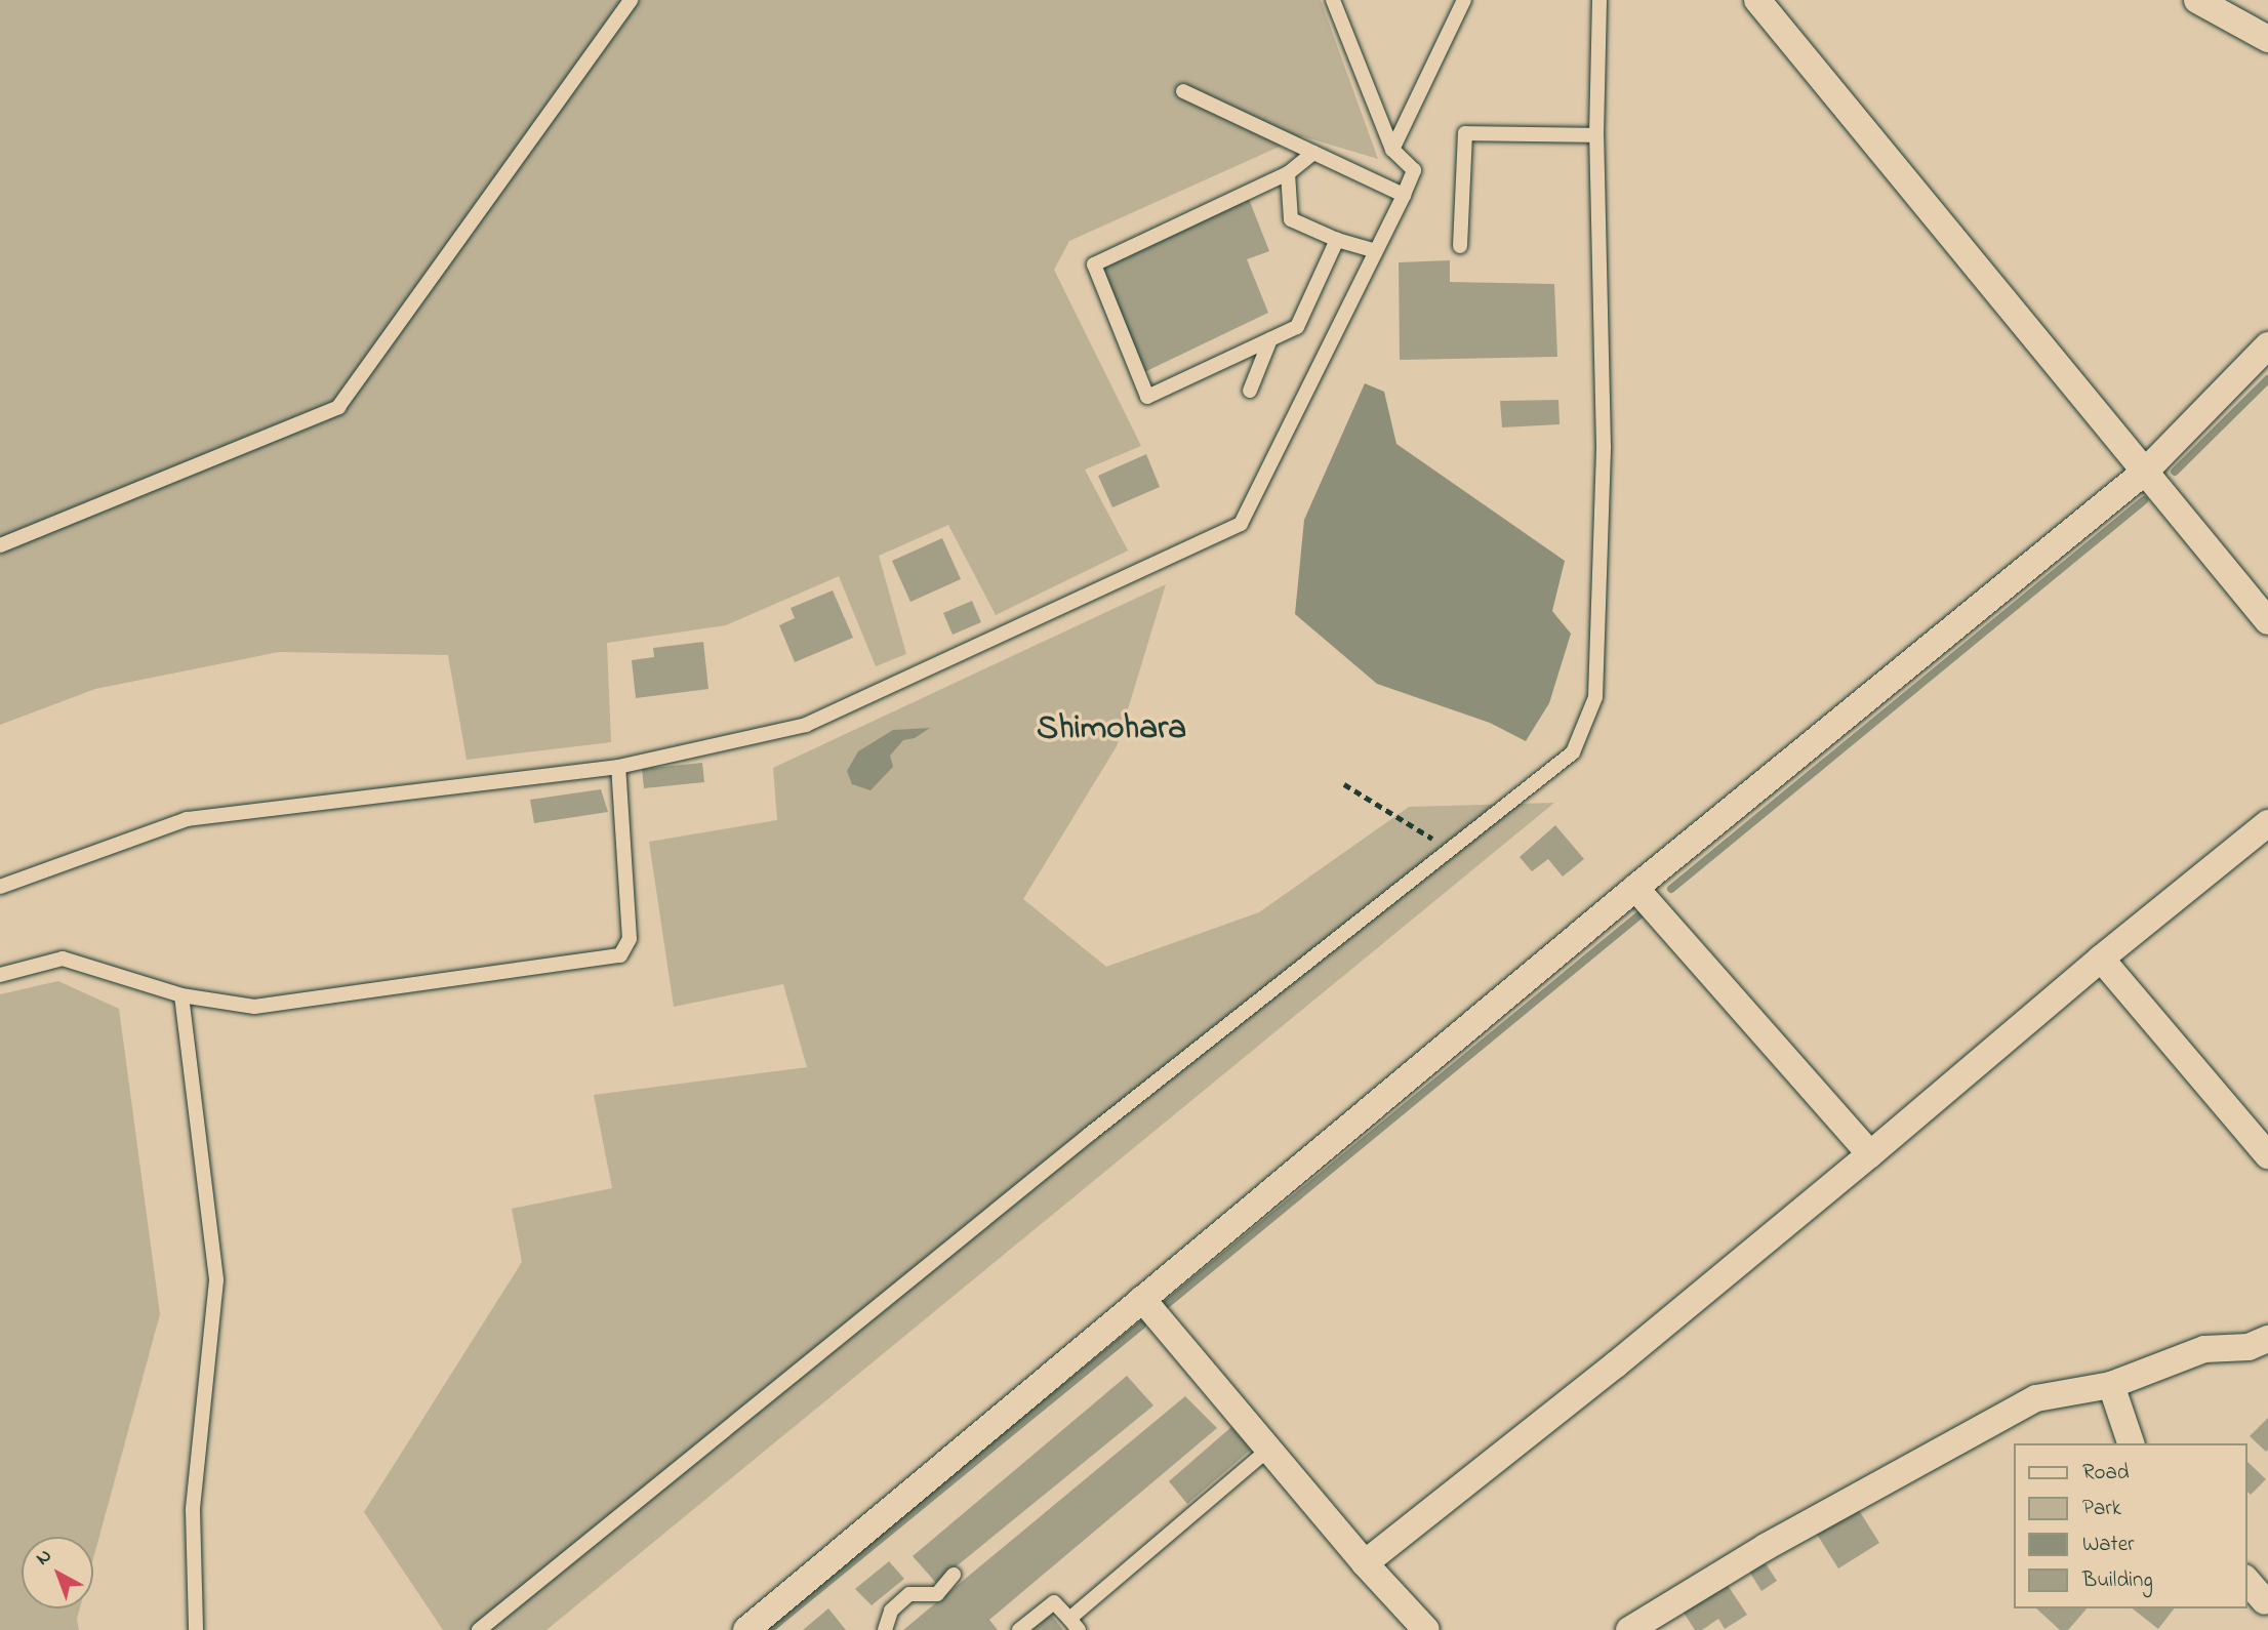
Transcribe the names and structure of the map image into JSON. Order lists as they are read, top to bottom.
{
  "districts": ["Shimohara"],
  "legend": [
    "Road",
    "Park",
    "Water",
    "Building"
  ],
  "north": "top left"
}
